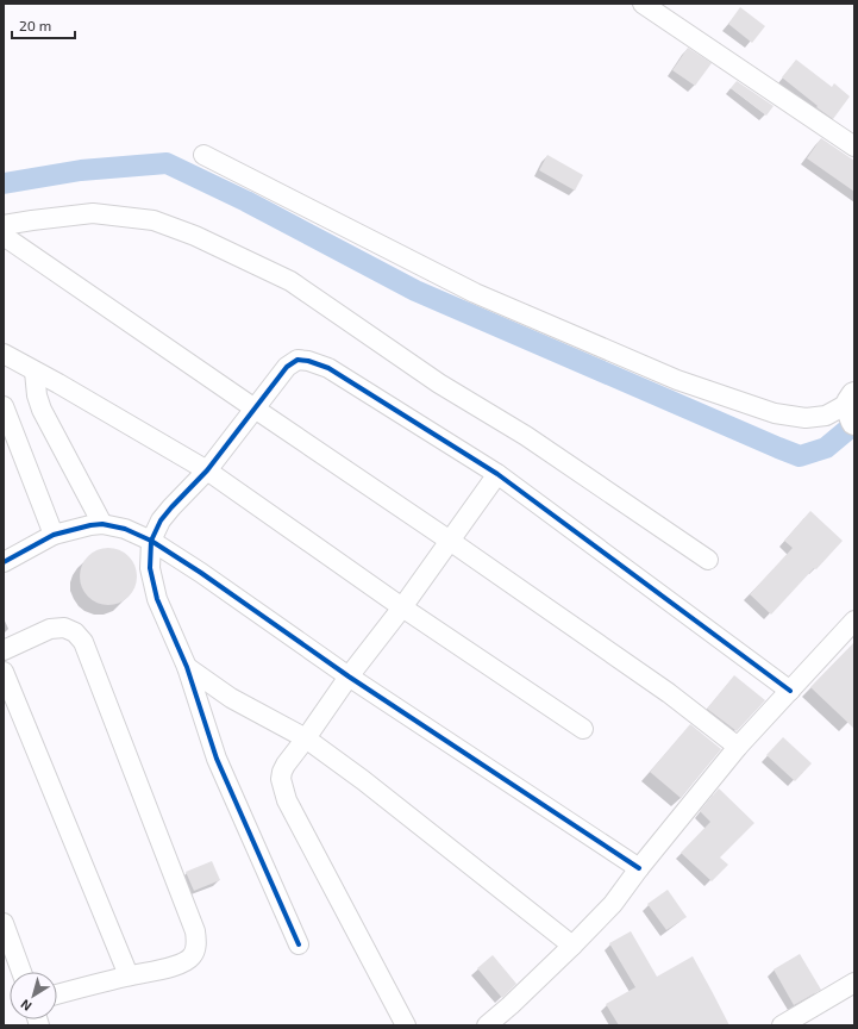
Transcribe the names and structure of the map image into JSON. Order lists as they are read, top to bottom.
{
  "scale_bar": "20 m",
  "north": "bottom left"
}
